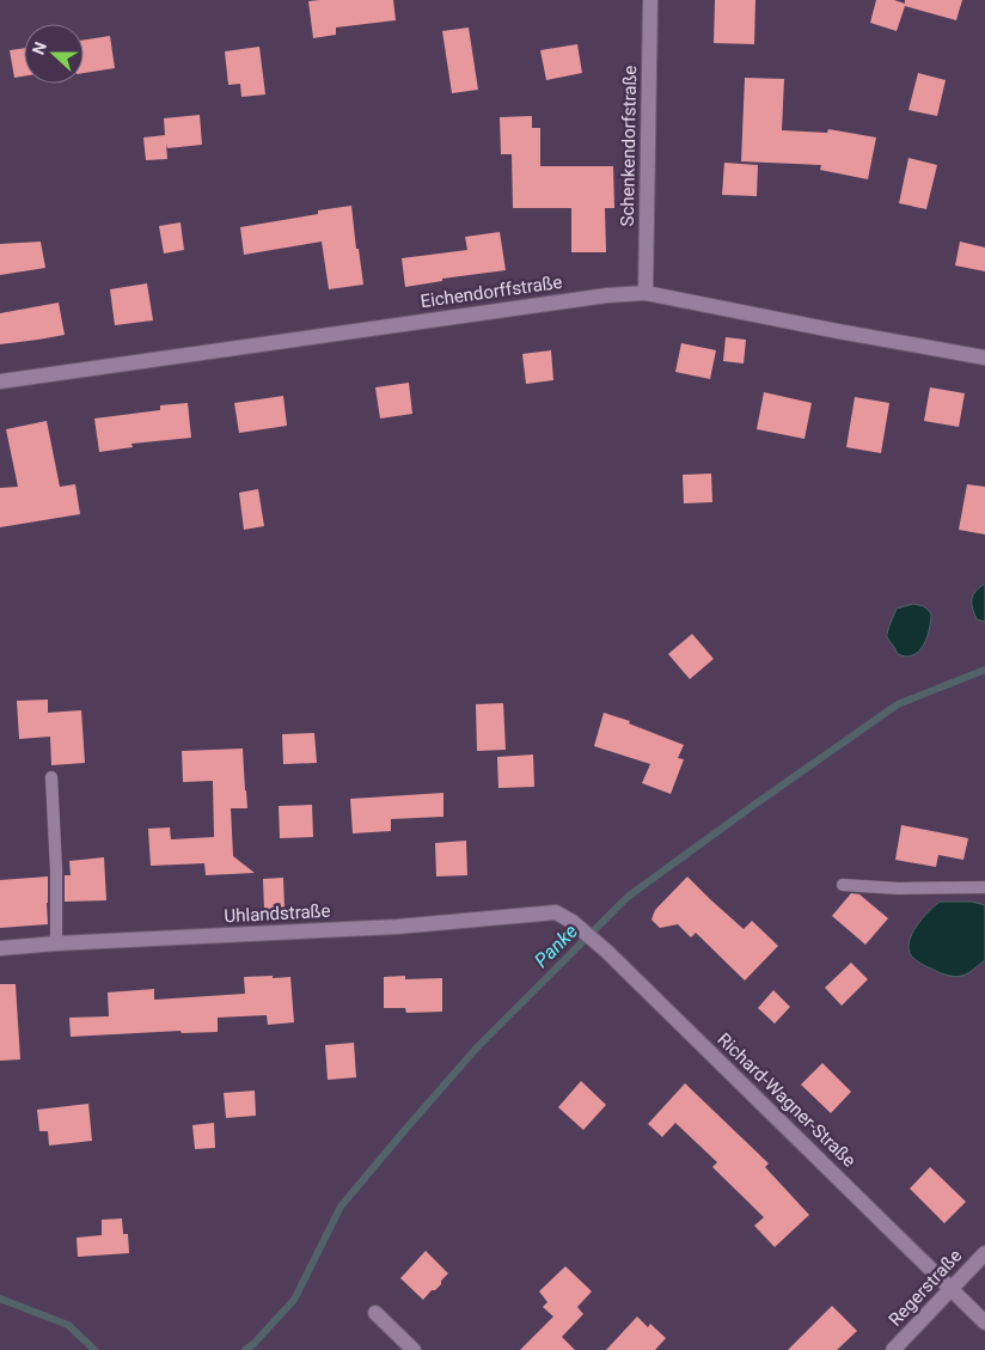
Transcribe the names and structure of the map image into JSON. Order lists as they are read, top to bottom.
{
  "streets": {
    "street": [
      "Schenkendorfstraße",
      "Eichendorffstraße",
      "Uhlandstraße",
      "Richard-Wagner-Straße",
      "Regerstraße"
    ]
  },
  "crossings": [
    ["Schenkendorfstraße", "Eichendorffstraße"],
    ["Uhlandstraße", "Richard-Wagner-Straße"],
    ["Richard-Wagner-Straße", "Regerstraße"]
  ],
  "water": ["Panke"],
  "north": "left"
}
